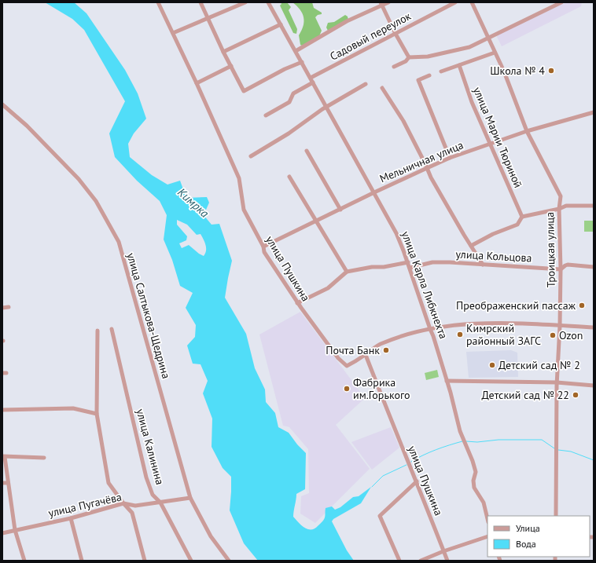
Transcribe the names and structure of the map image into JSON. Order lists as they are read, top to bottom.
{
  "streets": {
    "street": [
      "Садовый переулок",
      "улица Марии Тюриной",
      "Мельничная улица",
      "Троицкая улица",
      "улица Кольцова",
      "улица Пушкина",
      "улица Карла Либкнехта",
      "улица Салтыкова-Щедрина",
      "улица Калинина",
      "улица Пугачёва"
    ]
  },
  "crossings": [
    ["Садовый переулок", "улица Карла Либкнехта"],
    ["улица Марии Тюриной", "Мельничная улица"],
    ["Мельничная улица", "Троицкая улица"],
    ["Мельничная улица", "улица Пушкина"],
    ["Мельничная улица", "улица Карла Либкнехта"],
    ["Троицкая улица", "улица Кольцова"],
    ["улица Кольцова", "улица Карла Либкнехта"],
    ["улица Салтыкова-Щедрина", "улица Пугачёва"],
    ["улица Калинина", "улица Пугачёва"]
  ],
  "water": ["Кимрка"],
  "places": [
    "Школа № 4",
    "Преображенский пассаж",
    "Кимрский районный ЗАГС",
    "Ozon",
    "Почта Банк",
    "Детский сад № 2",
    "Фабрика им.Горького",
    "Детский сад № 22"
  ],
  "legend": ["Улица", "Вода"]
}
